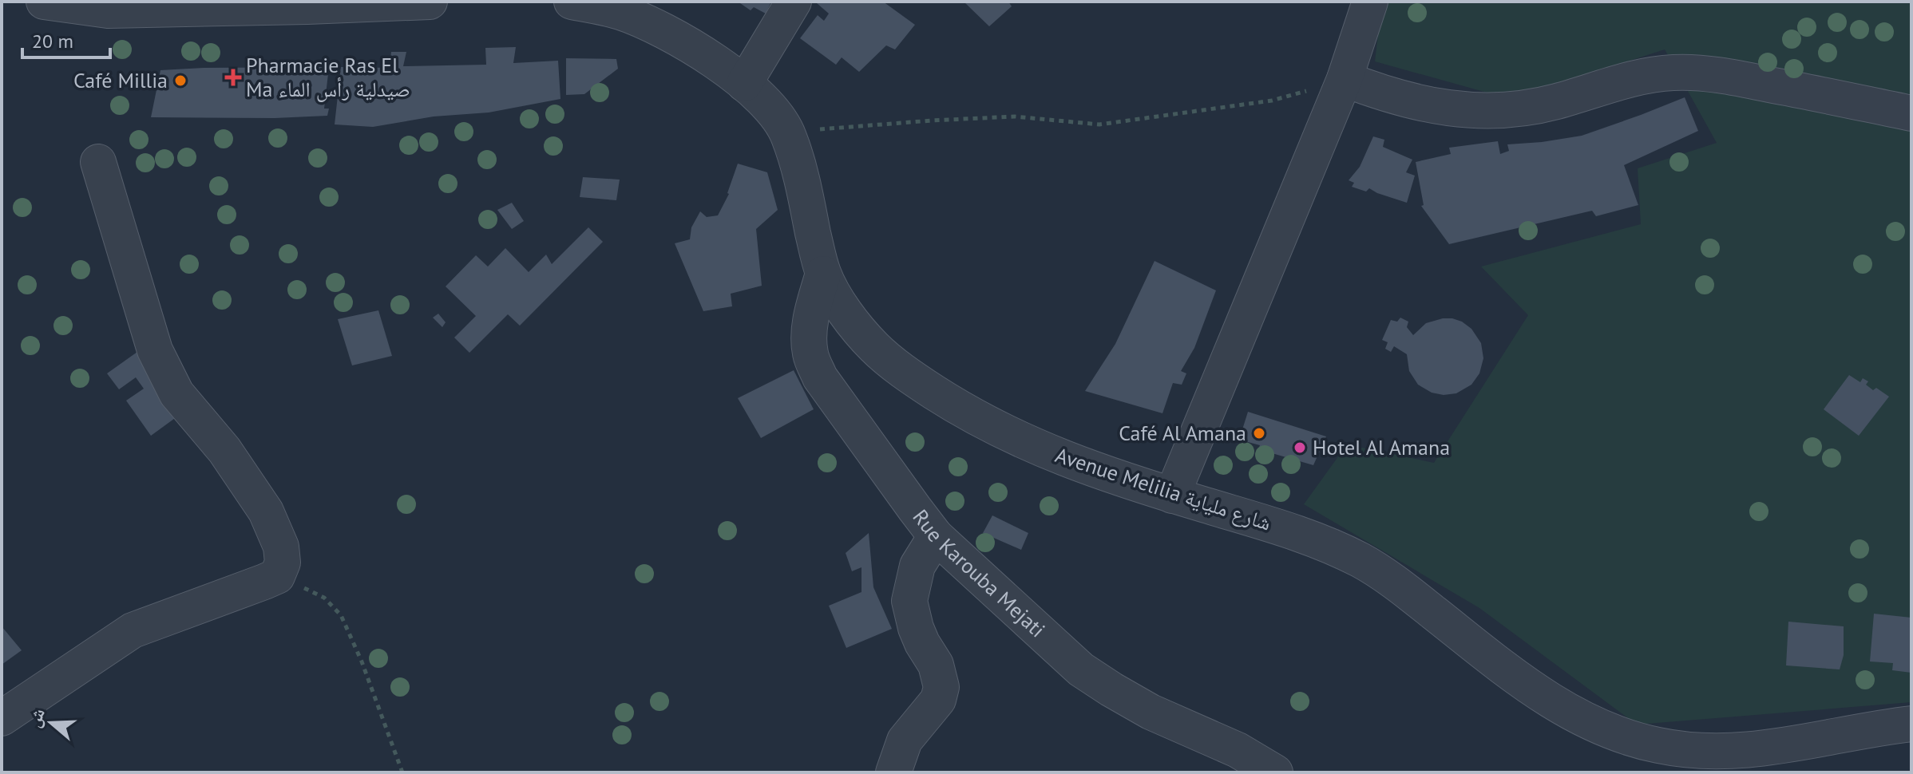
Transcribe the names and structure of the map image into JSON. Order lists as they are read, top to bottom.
{
  "streets": {
    "street": ["Avenue Melilia شارع ملياية", "Rue Karouba Mejati"]
  },
  "crossings": [
    ["Avenue Melilia شارع ملياية", "Rue Karouba Mejati"]
  ],
  "places": {
    "health": ["Pharmacie Ras El Ma صيدلية رأس الماء"],
    "other": ["Café Millia", "Café Al Amana", "Hotel Al Amana"]
  },
  "scale_bar": "20 m",
  "north": "left"
}
